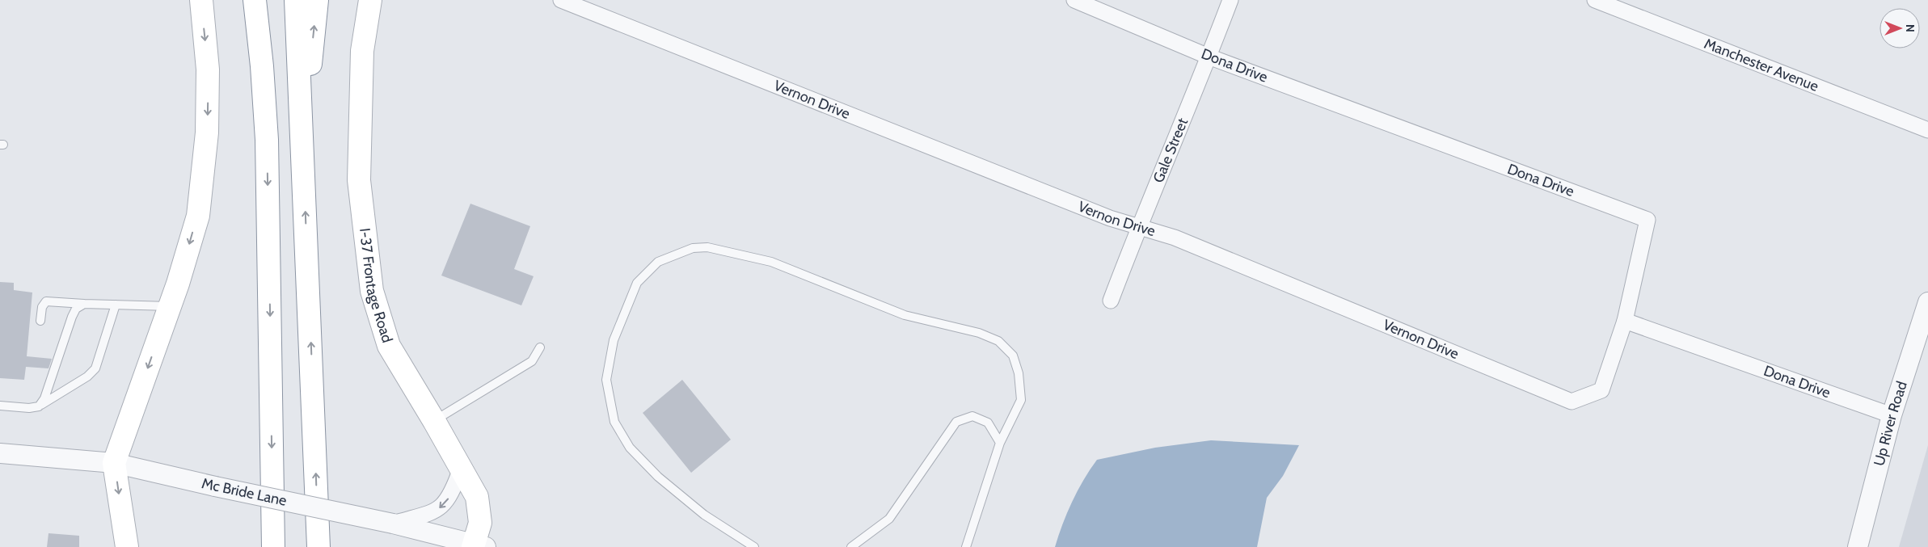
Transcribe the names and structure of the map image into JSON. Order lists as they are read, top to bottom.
{
  "streets": {
    "main road": ["I-37 Frontage Road"],
    "street": [
      "Dona Drive",
      "Manchester Avenue",
      "Vernon Drive",
      "Gale Street",
      "Up River Road",
      "Mc Bride Lane"
    ]
  },
  "crossings": [
    ["Dona Drive", "Vernon Drive"],
    ["Dona Drive", "Gale Street"],
    ["Dona Drive", "Up River Road"],
    ["Vernon Drive", "Gale Street"],
    ["I-37 Frontage Road", "Mc Bride Lane"]
  ],
  "north": "right"
}
